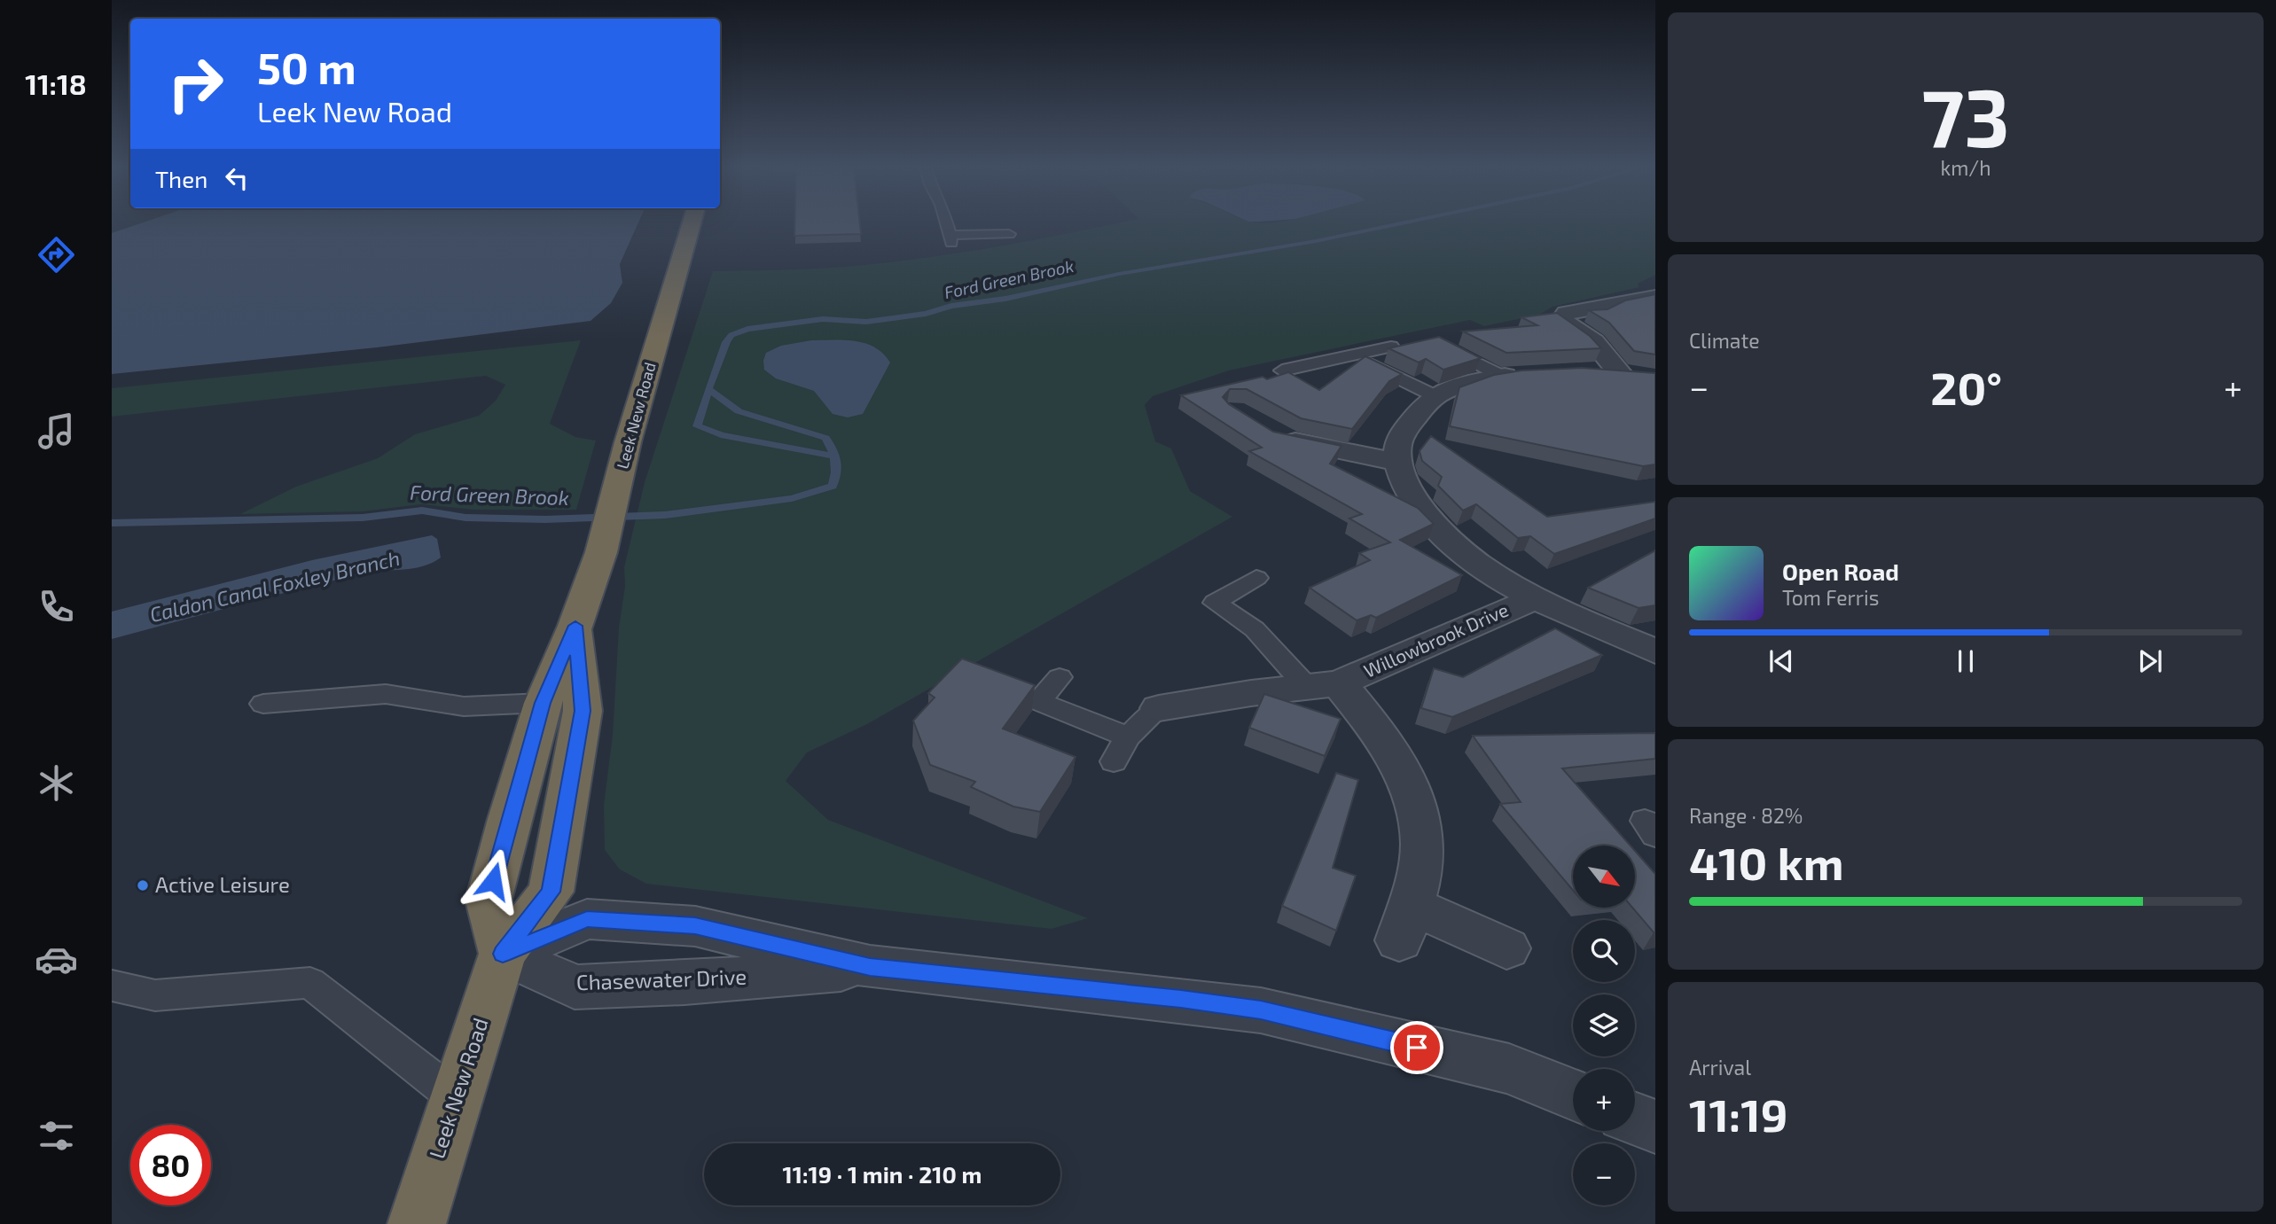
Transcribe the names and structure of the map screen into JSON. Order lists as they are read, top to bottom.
{
  "streets": {
    "highway": ["Leek New Road"],
    "street": ["Willowbrook Drive", "Chasewater Drive"]
  },
  "crossings": [
    ["Leek New Road", "Chasewater Drive"]
  ],
  "water": ["Ford Green Brook", "Caldon Canal Foxley Branch"],
  "places": ["Active Leisure"],
  "north": "bottom right",
  "page": {
    "tabs": "11:18",
    "tile": [
      ["73", "km/h"],
      "Climate",
      ["Range · 82%", "410 km"],
      ["Arrival", "11:19"]
    ],
    "turn": ["50 m", "Leek New Road"],
    "then": "Then",
    "heat": ["−", "20°", "+"],
    "song": ["Open Road", "Tom Ferris"],
    "map_buttons": ["+", "−"],
    "limit": "80",
    "trip": "11:19 · 1 min · 210 m"
  }
}
